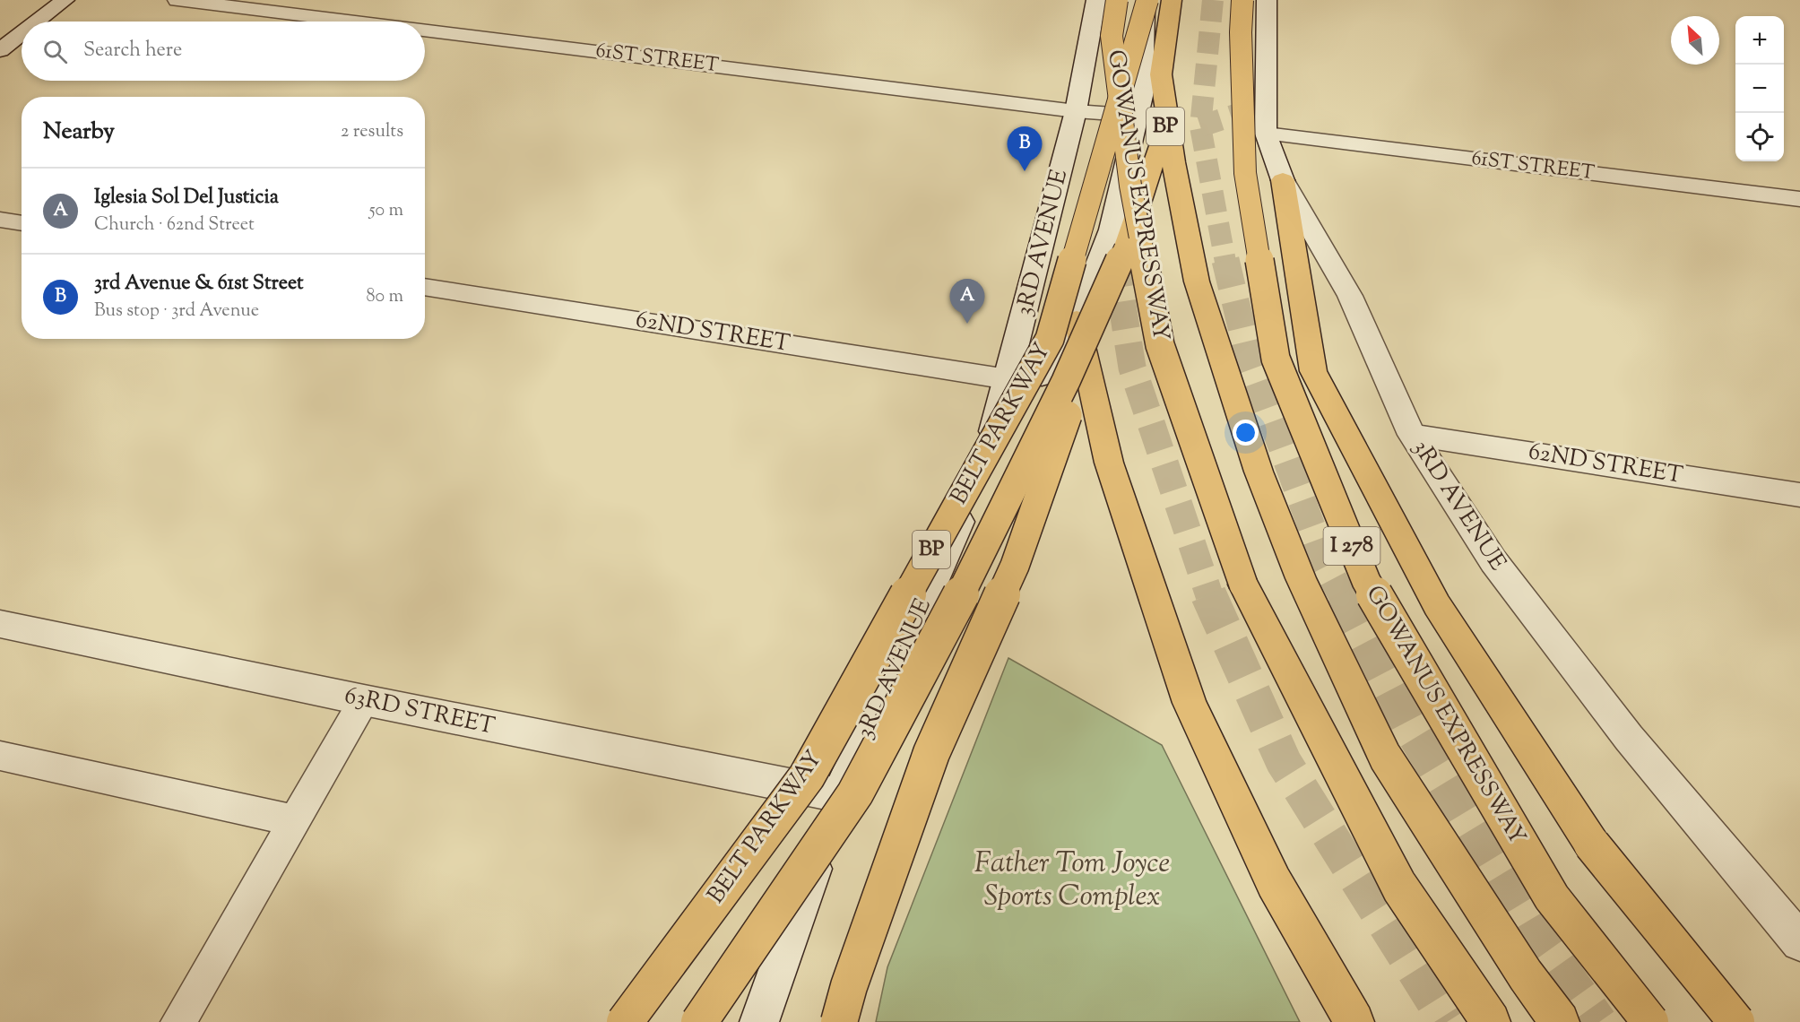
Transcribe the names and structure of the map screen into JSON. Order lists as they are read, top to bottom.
{
  "streets": {
    "highway": [
      "BP",
      "GOWANUS EXPRESSWAY",
      "BELT PARKWAY",
      "I 278"
    ],
    "street": [
      "61ST STREET",
      "3RD AVENUE",
      "62ND STREET",
      "63RD STREET"
    ]
  },
  "crossings": [
    ["61ST STREET", "3RD AVENUE"],
    ["3RD AVENUE", "62ND STREET"],
    ["3RD AVENUE", "63RD STREET"]
  ],
  "parks": ["Father Tom Joyce Sports Complex"],
  "north": "top left",
  "page": {
    "map_buttons": ["+", "−"],
    "search": "Search here",
    "heading": ["Nearby", "2 results"],
    "pins": ["B", "A"],
    "list": [
      {
        "mark": "A",
        "name": "Iglesia Sol Del Justicia",
        "note": "Church · 62nd Street",
        "value": "50 m"
      },
      {
        "mark": "B",
        "name": "3rd Avenue & 61st Street",
        "note": "Bus stop · 3rd Avenue",
        "value": "80 m"
      }
    ]
  }
}
